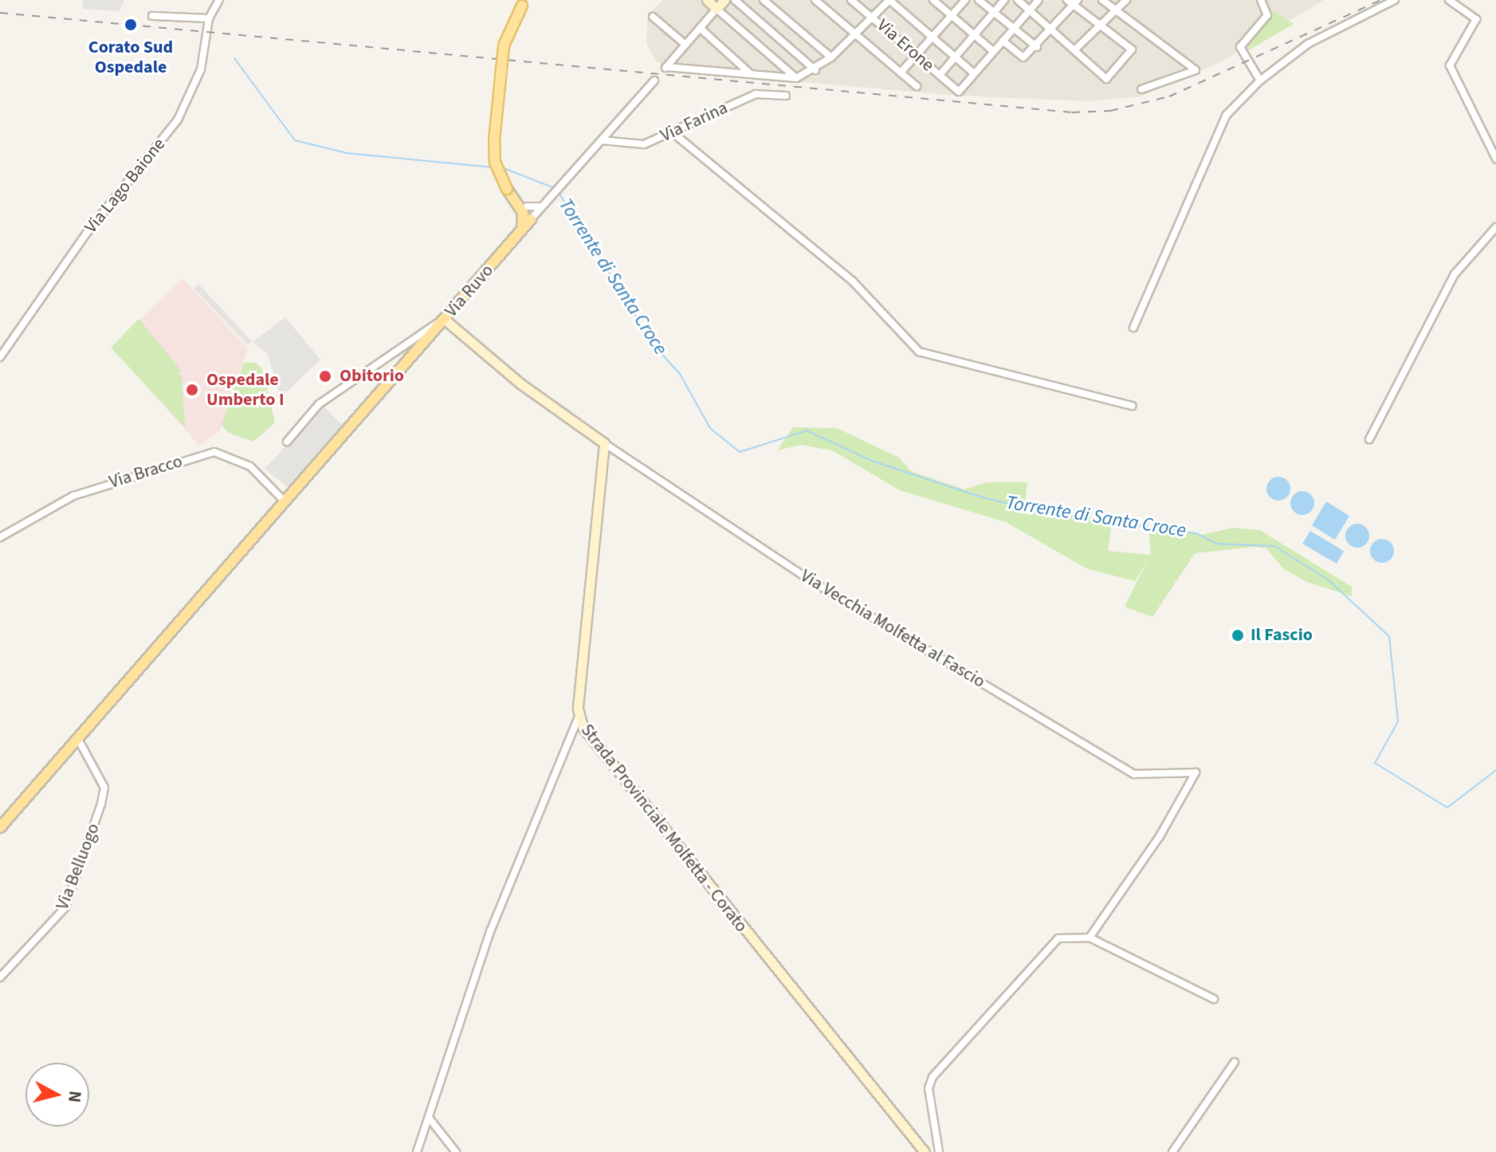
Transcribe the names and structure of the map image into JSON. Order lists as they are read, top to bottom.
{
  "streets": {
    "main road": ["Via Ruvo"],
    "street": [
      "Via Erone",
      "Via Farina",
      "Via Lago Baione",
      "Via Bracco",
      "Via Vecchia Molfetta al Fascio",
      "Strada Provinciale Molfetta - Corato",
      "Via Belluogo"
    ]
  },
  "crossings": [
    ["Via Farina", "Via Ruvo"],
    ["Via Ruvo", "Via Bracco"],
    ["Via Ruvo", "Via Belluogo"],
    ["Via Vecchia Molfetta al Fascio", "Strada Provinciale Molfetta - Corato"]
  ],
  "water": ["Torrente di Santa Croce"],
  "places": [
    "Corato Sud Ospedale",
    "Obitorio",
    "Ospedale Umberto I",
    "Il Fascio"
  ],
  "north": "right"
}
